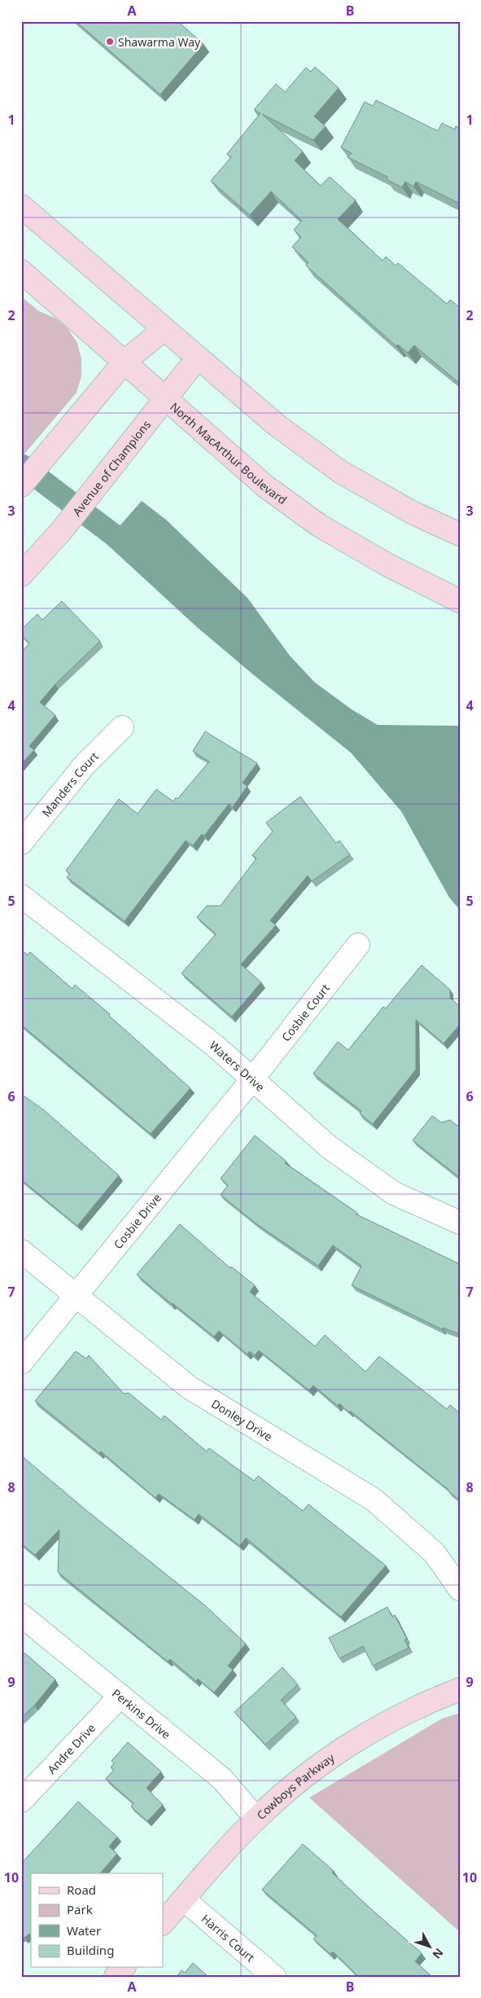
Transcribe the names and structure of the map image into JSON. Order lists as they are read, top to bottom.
{
  "streets": {
    "main road": ["North MacArthur Boulevard", "Avenue of Champions", "Cowboys Parkway"],
    "street": [
      "Manders Court",
      "Cosbie Court",
      "Waters Drive",
      "Cosbie Drive",
      "Donley Drive",
      "Perkins Drive",
      "Andre Drive",
      "Harris Court"
    ]
  },
  "crossings": [
    ["North MacArthur Boulevard", "Avenue of Champions"],
    ["Cosbie Court", "Waters Drive"],
    ["Cosbie Court", "Cosbie Drive"],
    ["Waters Drive", "Cosbie Drive"],
    ["Cosbie Drive", "Donley Drive"],
    ["Perkins Drive", "Andre Drive"],
    ["Perkins Drive", "Cowboys Parkway"],
    ["Cowboys Parkway", "Harris Court"]
  ],
  "places": ["Shawarma Way"],
  "legend": [
    "Road",
    "Park",
    "Water",
    "Building"
  ],
  "north": "bottom right",
  "grid": {
    "columns": ["A", "B"],
    "rows": [
      "1",
      "2",
      "3",
      "4",
      "5",
      "6",
      "7",
      "8",
      "9",
      "10"
    ]
  }
}
